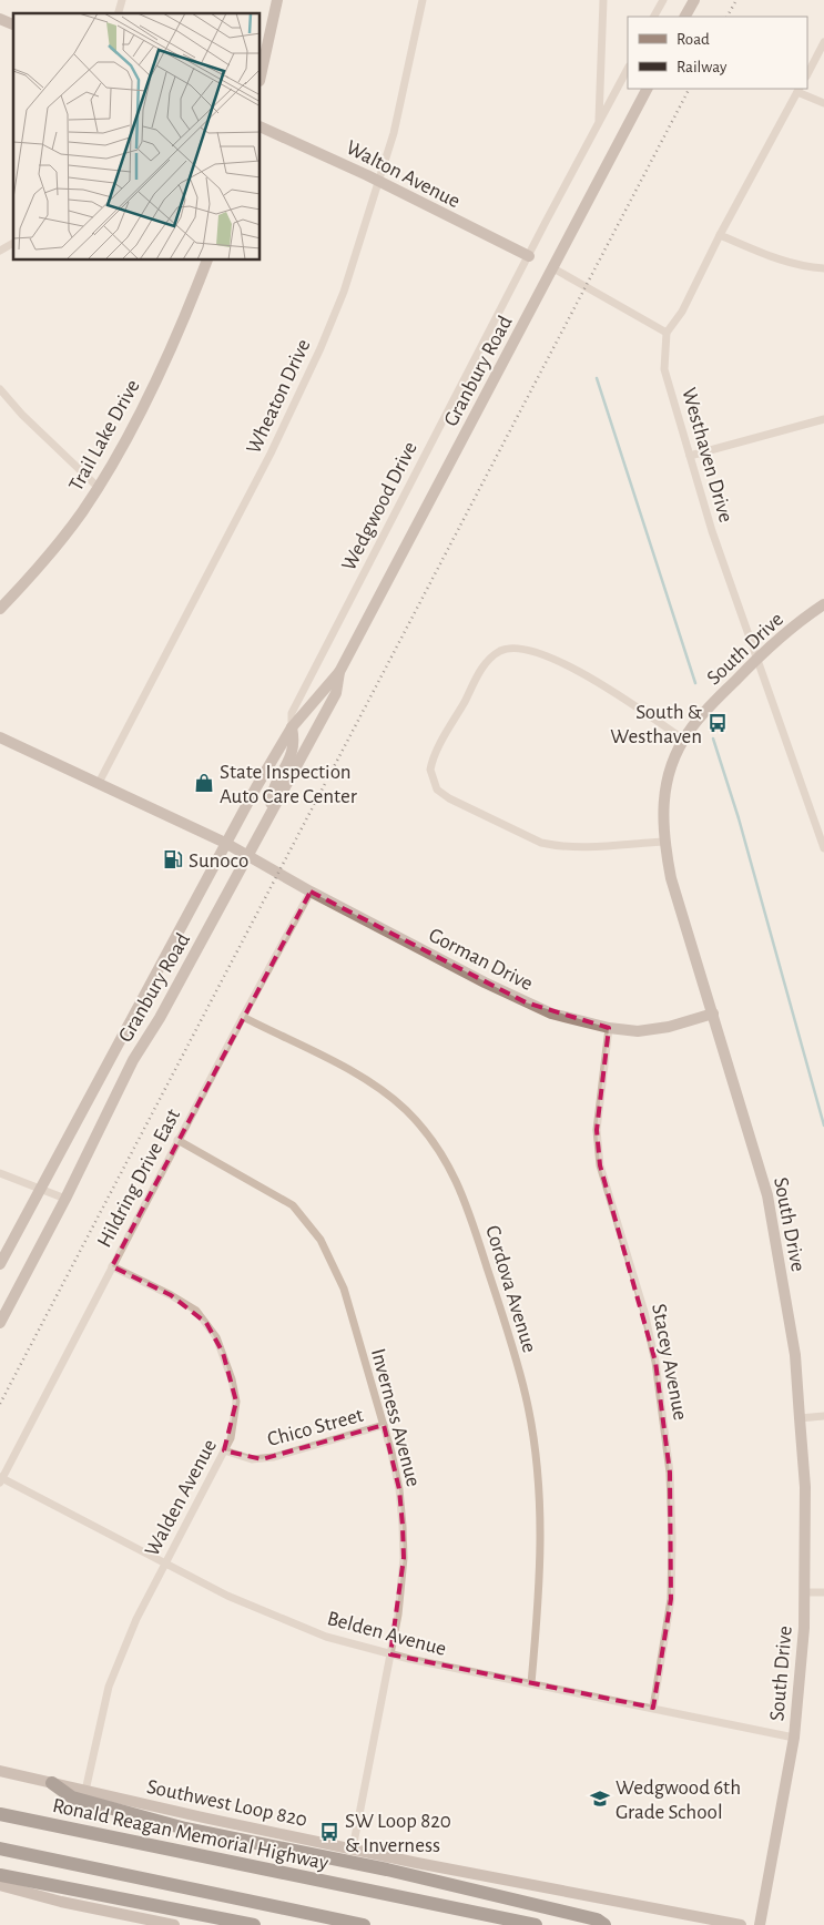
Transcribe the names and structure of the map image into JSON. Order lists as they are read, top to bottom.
{
  "streets": {
    "highway": ["Ronald Reagan Memorial Highway"],
    "main road": [
      "Walton Avenue",
      "Granbury Road",
      "Trail Lake Drive",
      "South Drive",
      "Gorman Drive",
      "Southwest Loop 820"
    ],
    "street": [
      "Wheaton Drive",
      "Westhaven Drive",
      "Wedgwood Drive",
      "Hildring Drive East",
      "Cordova Avenue",
      "Stacey Avenue",
      "Inverness Avenue",
      "Chico Street",
      "Walden Avenue",
      "Belden Avenue"
    ]
  },
  "crossings": [
    ["Walton Avenue", "Wheaton Drive"],
    ["Walton Avenue", "Wedgwood Drive"],
    ["Granbury Road", "Wedgwood Drive"],
    ["Granbury Road", "Gorman Drive"],
    ["Wheaton Drive", "Gorman Drive"],
    ["Westhaven Drive", "South Drive"],
    ["South Drive", "Gorman Drive"],
    ["South Drive", "Belden Avenue"],
    ["Gorman Drive", "Hildring Drive East"],
    ["Gorman Drive", "Stacey Avenue"],
    ["Hildring Drive East", "Cordova Avenue"],
    ["Hildring Drive East", "Inverness Avenue"],
    ["Hildring Drive East", "Walden Avenue"],
    ["Hildring Drive East", "Belden Avenue"],
    ["Cordova Avenue", "Belden Avenue"],
    ["Stacey Avenue", "Belden Avenue"],
    ["Inverness Avenue", "Chico Street"],
    ["Inverness Avenue", "Belden Avenue"],
    ["Inverness Avenue", "Southwest Loop 820"],
    ["Chico Street", "Walden Avenue"],
    ["Walden Avenue", "Belden Avenue"],
    ["Walden Avenue", "Southwest Loop 820"]
  ],
  "places": {
    "bus stop": ["South & Westhaven", "SW Loop 820 & Inverness"],
    "shop": ["State Inspection Auto Care Center"],
    "fuel station": ["Sunoco"],
    "school or university": ["Wedgwood 6th Grade School"]
  },
  "legend": ["Road", "Railway"]
}
